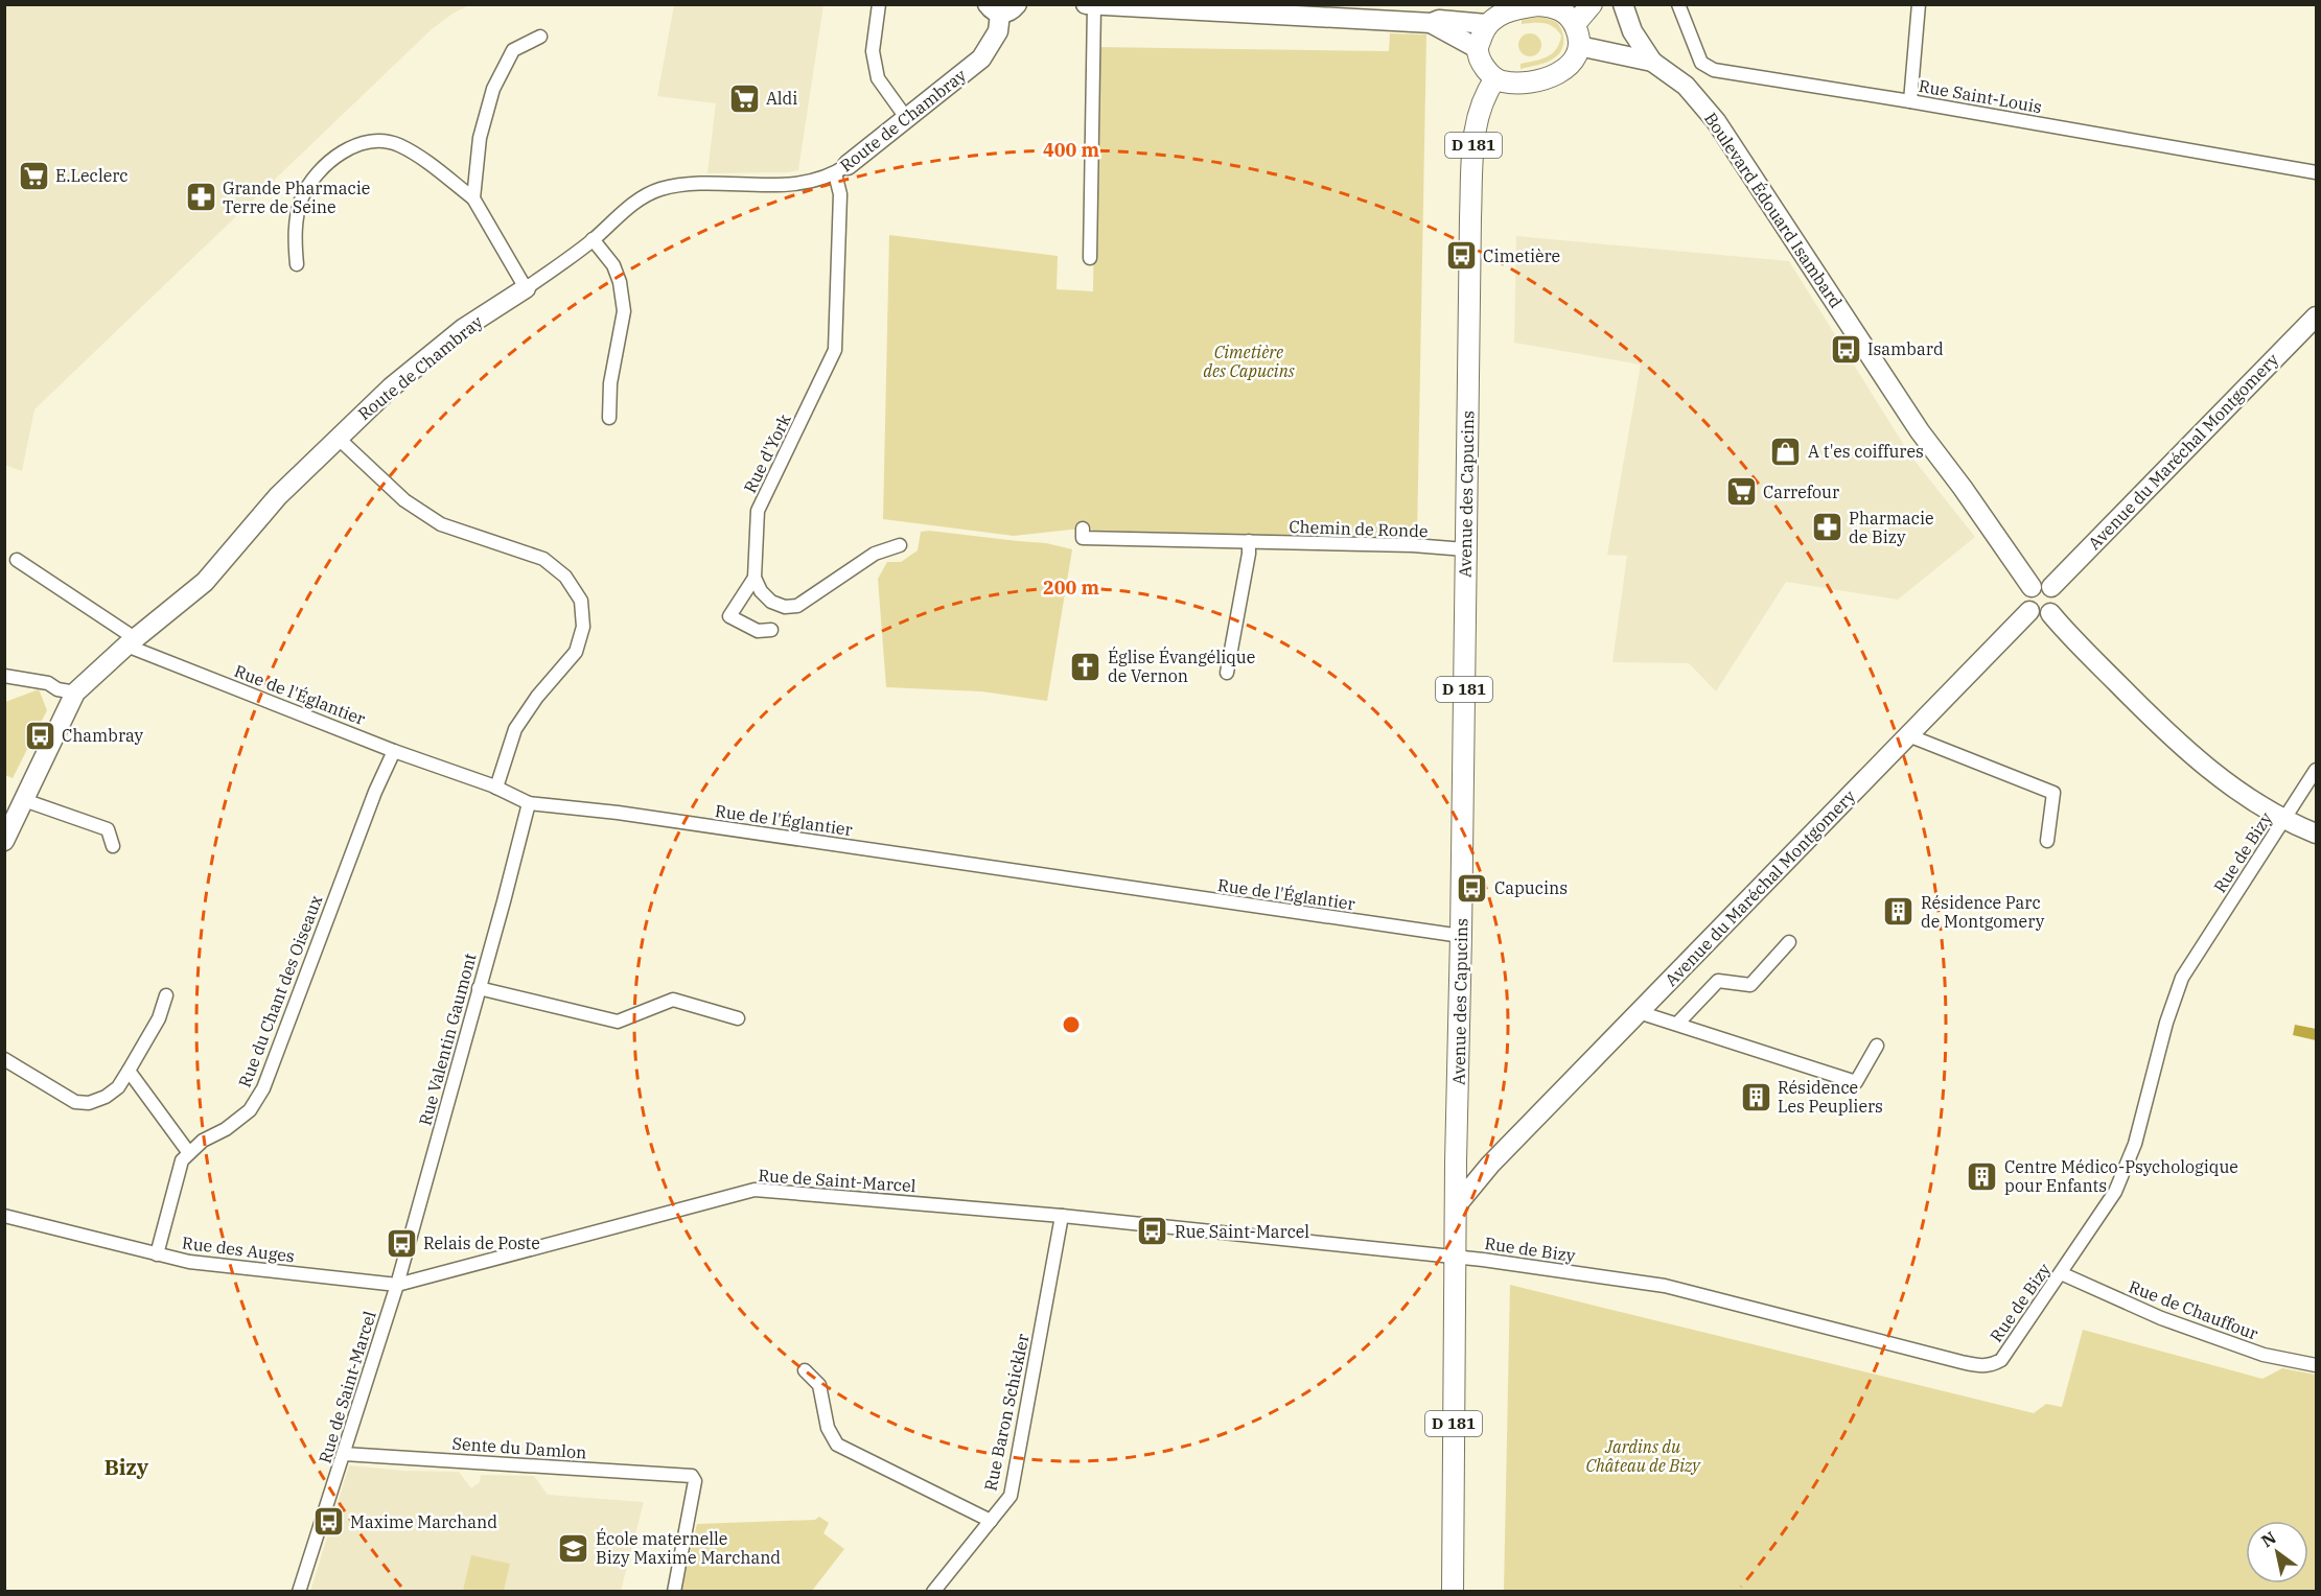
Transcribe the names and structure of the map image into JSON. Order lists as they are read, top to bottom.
{
  "streets": {
    "main road": [
      "Route de Chambray",
      "D 181",
      "Boulevard Édouard Isambard",
      "Avenue du Maréchal Montgomery",
      "Avenue des Capucins"
    ],
    "street": [
      "Rue Saint-Louis",
      "Rue d'York",
      "Chemin de Ronde",
      "Rue de l'Églantier",
      "Rue de Bizy",
      "Rue du Chant des Oiseaux",
      "Rue Valentin Gaumont",
      "Rue de Saint-Marcel",
      "Rue des Auges",
      "Rue de Chauffour",
      "Rue Baron Schickler",
      "Sente du Damlon"
    ]
  },
  "crossings": [
    ["Route de Chambray", "Rue d'York"],
    ["Route de Chambray", "Rue de l'Églantier"],
    ["Boulevard Édouard Isambard", "Avenue du Maréchal Montgomery"],
    ["Boulevard Édouard Isambard", "Avenue des Capucins"],
    ["Avenue du Maréchal Montgomery", "Avenue des Capucins"],
    ["Avenue des Capucins", "Chemin de Ronde"],
    ["Avenue des Capucins", "Rue de l'Églantier"],
    ["Avenue des Capucins", "Rue de Bizy"],
    ["Avenue des Capucins", "Rue de Saint-Marcel"],
    ["Rue de l'Églantier", "Rue du Chant des Oiseaux"],
    ["Rue de l'Églantier", "Rue Valentin Gaumont"],
    ["Rue de Bizy", "Rue de Saint-Marcel"],
    ["Rue de Bizy", "Rue de Chauffour"],
    ["Rue du Chant des Oiseaux", "Rue des Auges"],
    ["Rue Valentin Gaumont", "Rue de Saint-Marcel"],
    ["Rue Valentin Gaumont", "Rue des Auges"],
    ["Rue de Saint-Marcel", "Rue des Auges"],
    ["Rue de Saint-Marcel", "Rue Baron Schickler"],
    ["Rue de Saint-Marcel", "Sente du Damlon"]
  ],
  "districts": ["Bizy"],
  "parks": ["Cimetière des Capucins", "Jardins du Château de Bizy"],
  "places": {
    "supermarket": ["Aldi", "E.Leclerc", "Carrefour"],
    "pharmacy": ["Grande Pharmacie Terre de Seine", "Pharmacie de Bizy"],
    "bus stop": [
      "Cimetière",
      "Isambard",
      "Chambray",
      "Capucins",
      "Rue Saint-Marcel",
      "Relais de Poste",
      "Maxime Marchand"
    ],
    "shop": ["A t'es coiffures"],
    "church": ["Église Évangélique de Vernon"],
    "building": ["Résidence Parc de Montgomery", "Résidence Les Peupliers", "Centre Médico-Psychologique pour Enfants"],
    "school or university": ["École maternelle Bizy Maxime Marchand"]
  },
  "north": "top left",
  "rings": ["400 m", "200 m"]
}
